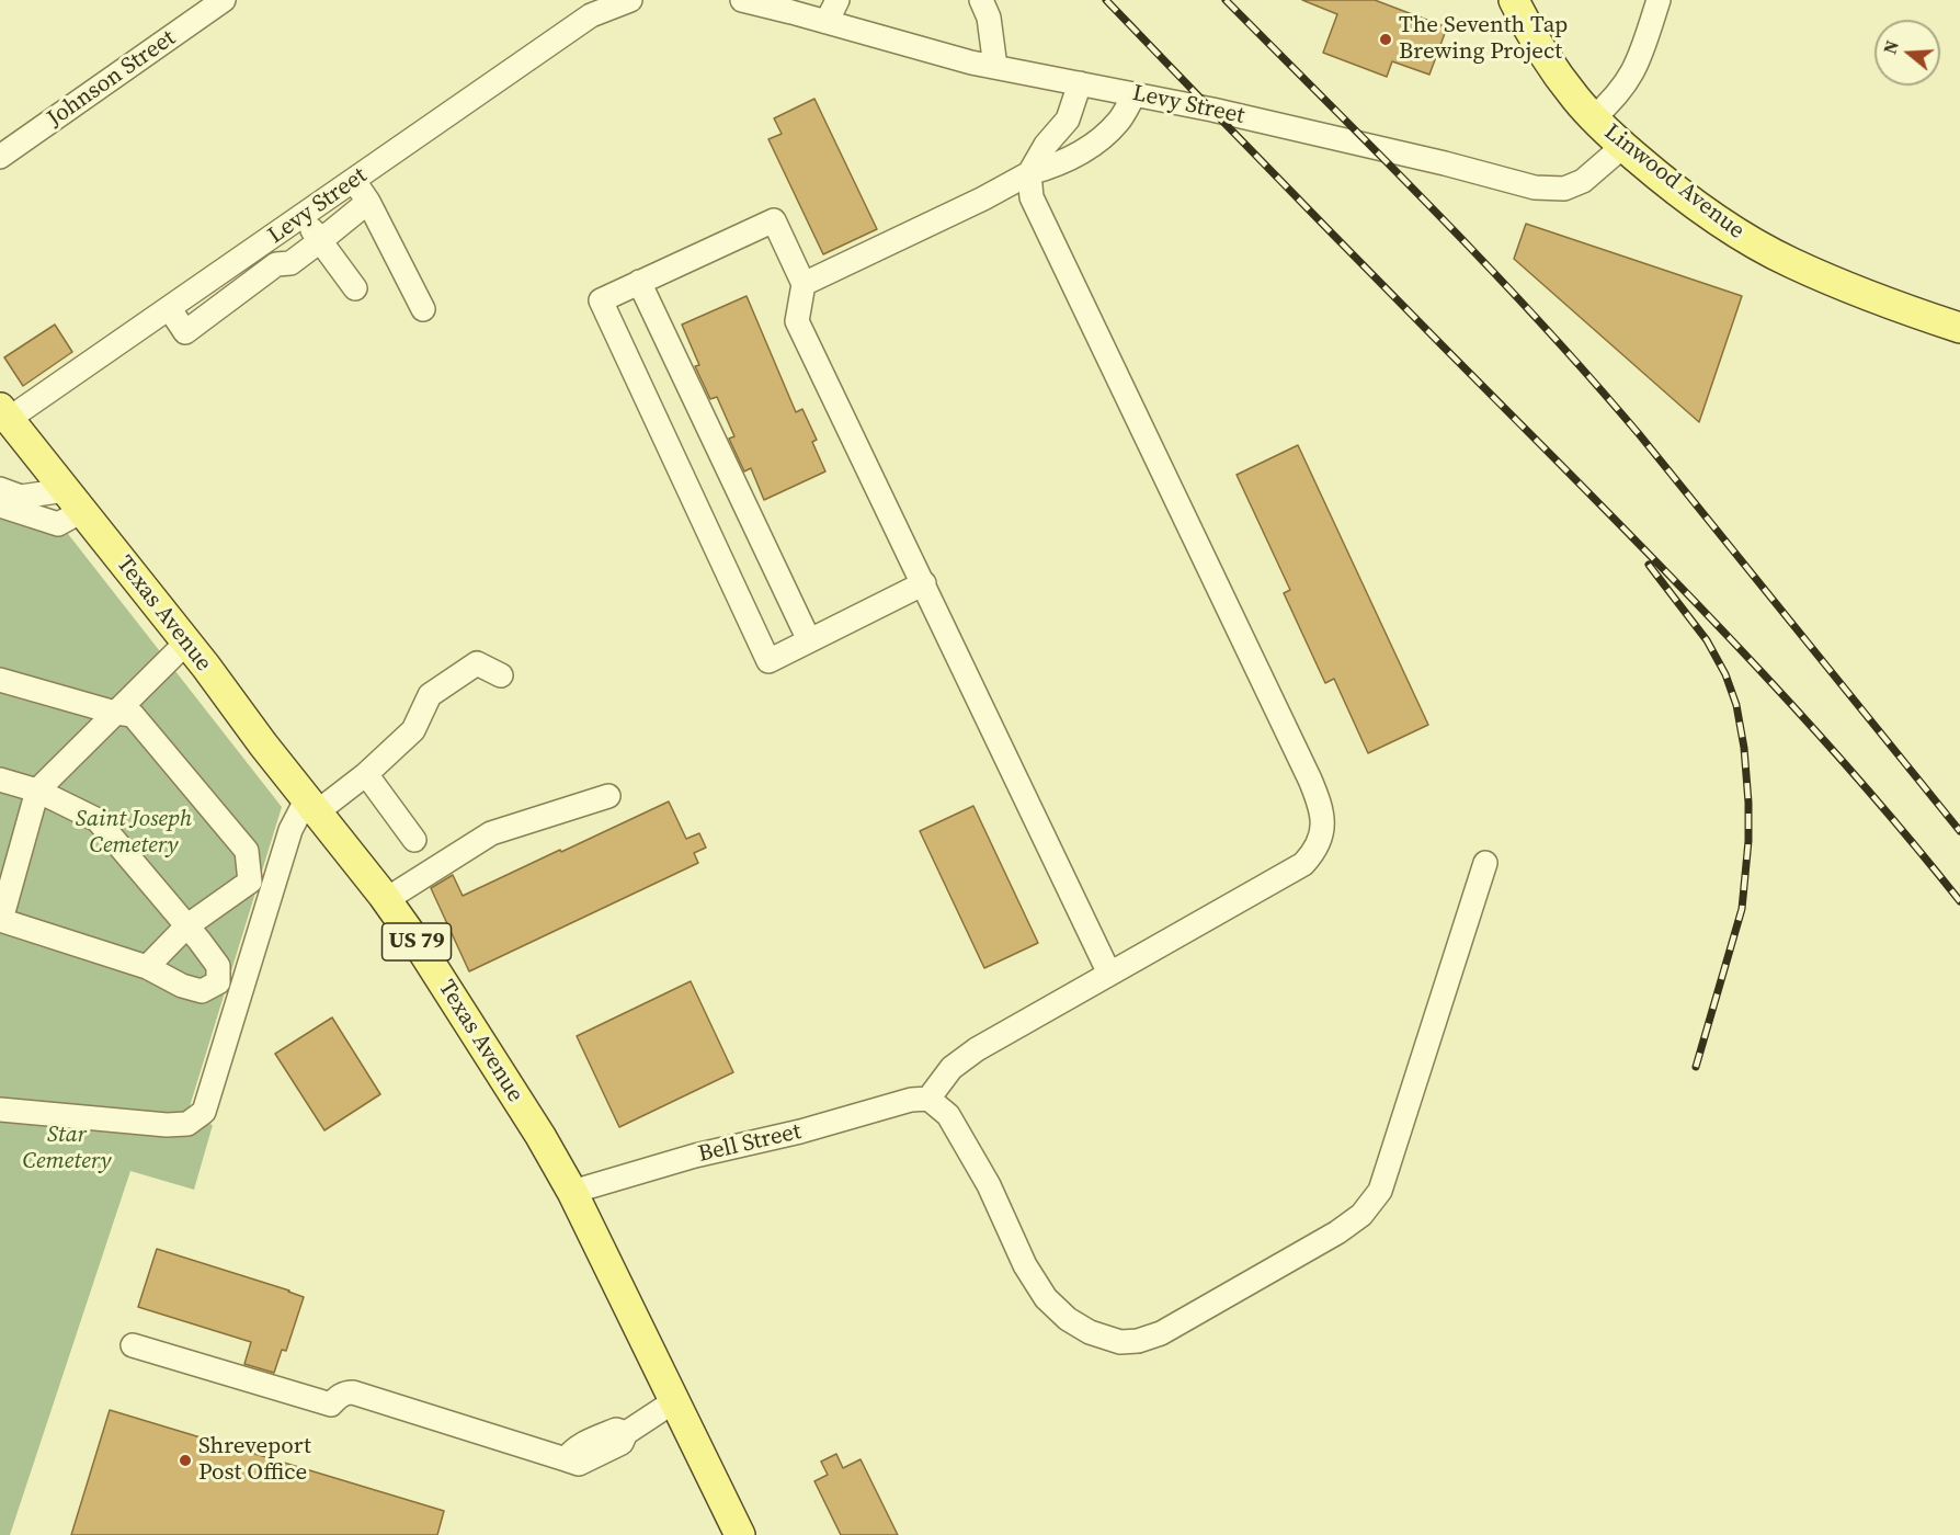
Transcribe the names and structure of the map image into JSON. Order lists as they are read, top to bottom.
{
  "streets": {
    "main road": ["Linwood Avenue", "Texas Avenue", "US 79"],
    "street": ["Johnson Street", "Levy Street", "Bell Street"]
  },
  "crossings": [
    ["Levy Street", "Linwood Avenue"],
    ["Levy Street", "Texas Avenue"],
    ["Texas Avenue", "Bell Street"]
  ],
  "parks": ["Saint Joseph Cemetery", "Star Cemetery"],
  "places": ["The Seventh Tap Brewing Project", "Shreveport Post Office"],
  "north": "left"
}
